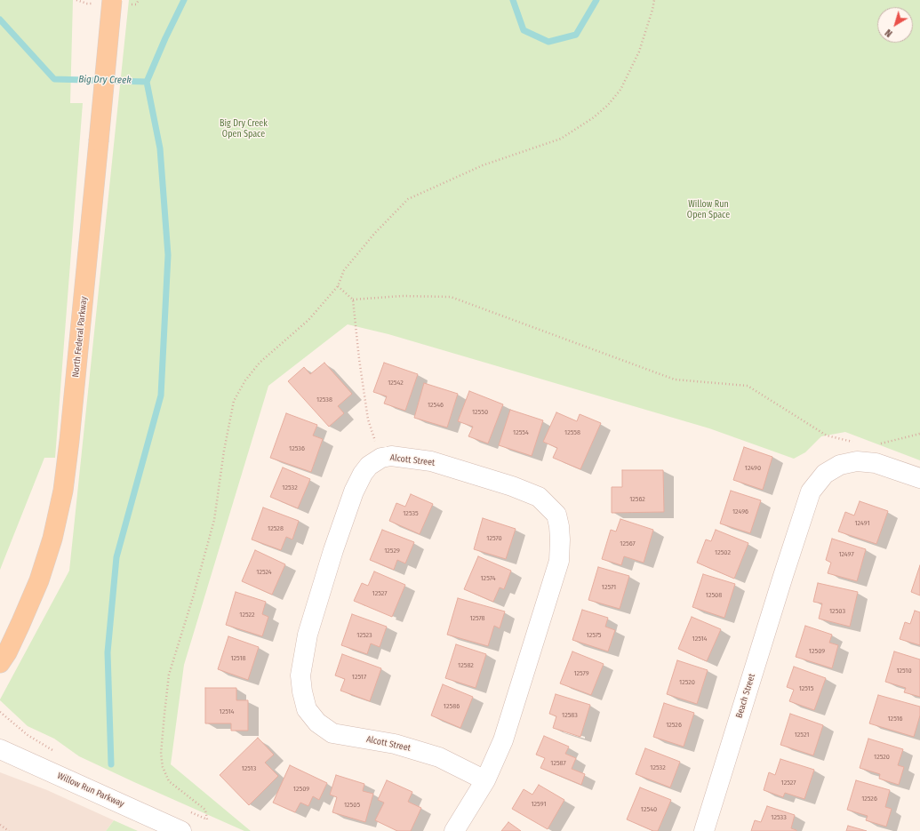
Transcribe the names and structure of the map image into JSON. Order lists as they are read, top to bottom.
{
  "streets": {
    "main road": ["North Federal Parkway"],
    "street": ["Alcott Street", "Beach Street", "Willow Run Parkway"]
  },
  "water": ["Big Dry Creek"],
  "parks": ["Big Dry Creek Open Space", "Willow Run Open Space"],
  "house_numbers": [
    "12542",
    "12538",
    "12546",
    "12550",
    "12554",
    "12558",
    "12536",
    "12490",
    "12532",
    "12562",
    "12496",
    "12535",
    "12491",
    "12528",
    "12570",
    "12567",
    "12529",
    "12502",
    "12497",
    "12524",
    "12574",
    "12571",
    "12527",
    "12508",
    "12503",
    "12522",
    "12578",
    "12523",
    "12575",
    "12514",
    "12509",
    "12518",
    "12582",
    "12510",
    "12579",
    "12517",
    "12520",
    "12515",
    "12586",
    "12514",
    "12583",
    "12516",
    "12526",
    "12521",
    "12520",
    "12587",
    "12532",
    "12513",
    "12527",
    "12509",
    "12526",
    "12591",
    "12505",
    "12540",
    "12533"
  ],
  "north": "bottom left"
}
